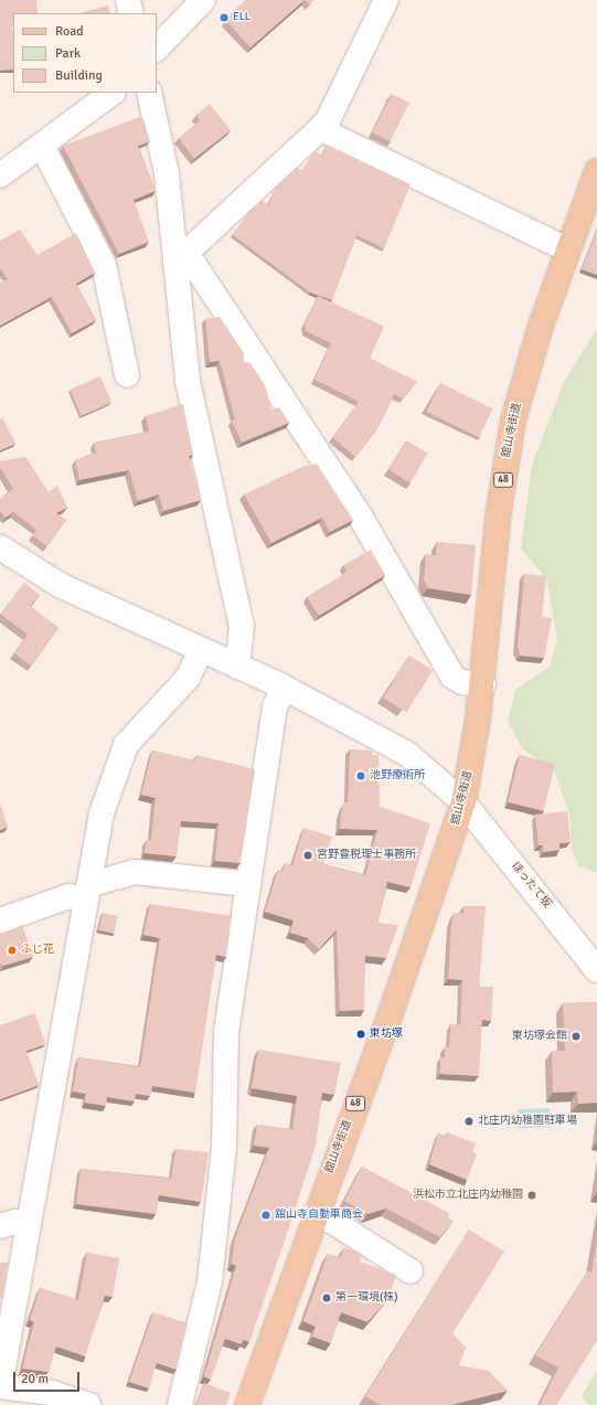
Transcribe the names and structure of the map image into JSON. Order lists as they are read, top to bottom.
{
  "streets": {
    "main road": ["舘山寺街道", "48"],
    "street": ["ほったて坂"]
  },
  "crossings": [
    ["舘山寺街道", "ほったて坂"]
  ],
  "places": [
    "ELL",
    "池野療術所",
    "宮野豊税理士事務所",
    "ふじ花",
    "東坊塚",
    "東坊塚会館",
    "北庄内幼稚園駐車場",
    "浜松市立北庄内幼稚園",
    "舘山寺自動車商会",
    "第一環境(株)"
  ],
  "legend": ["Road", "Park", "Building"],
  "scale_bar": "20 m"
}
